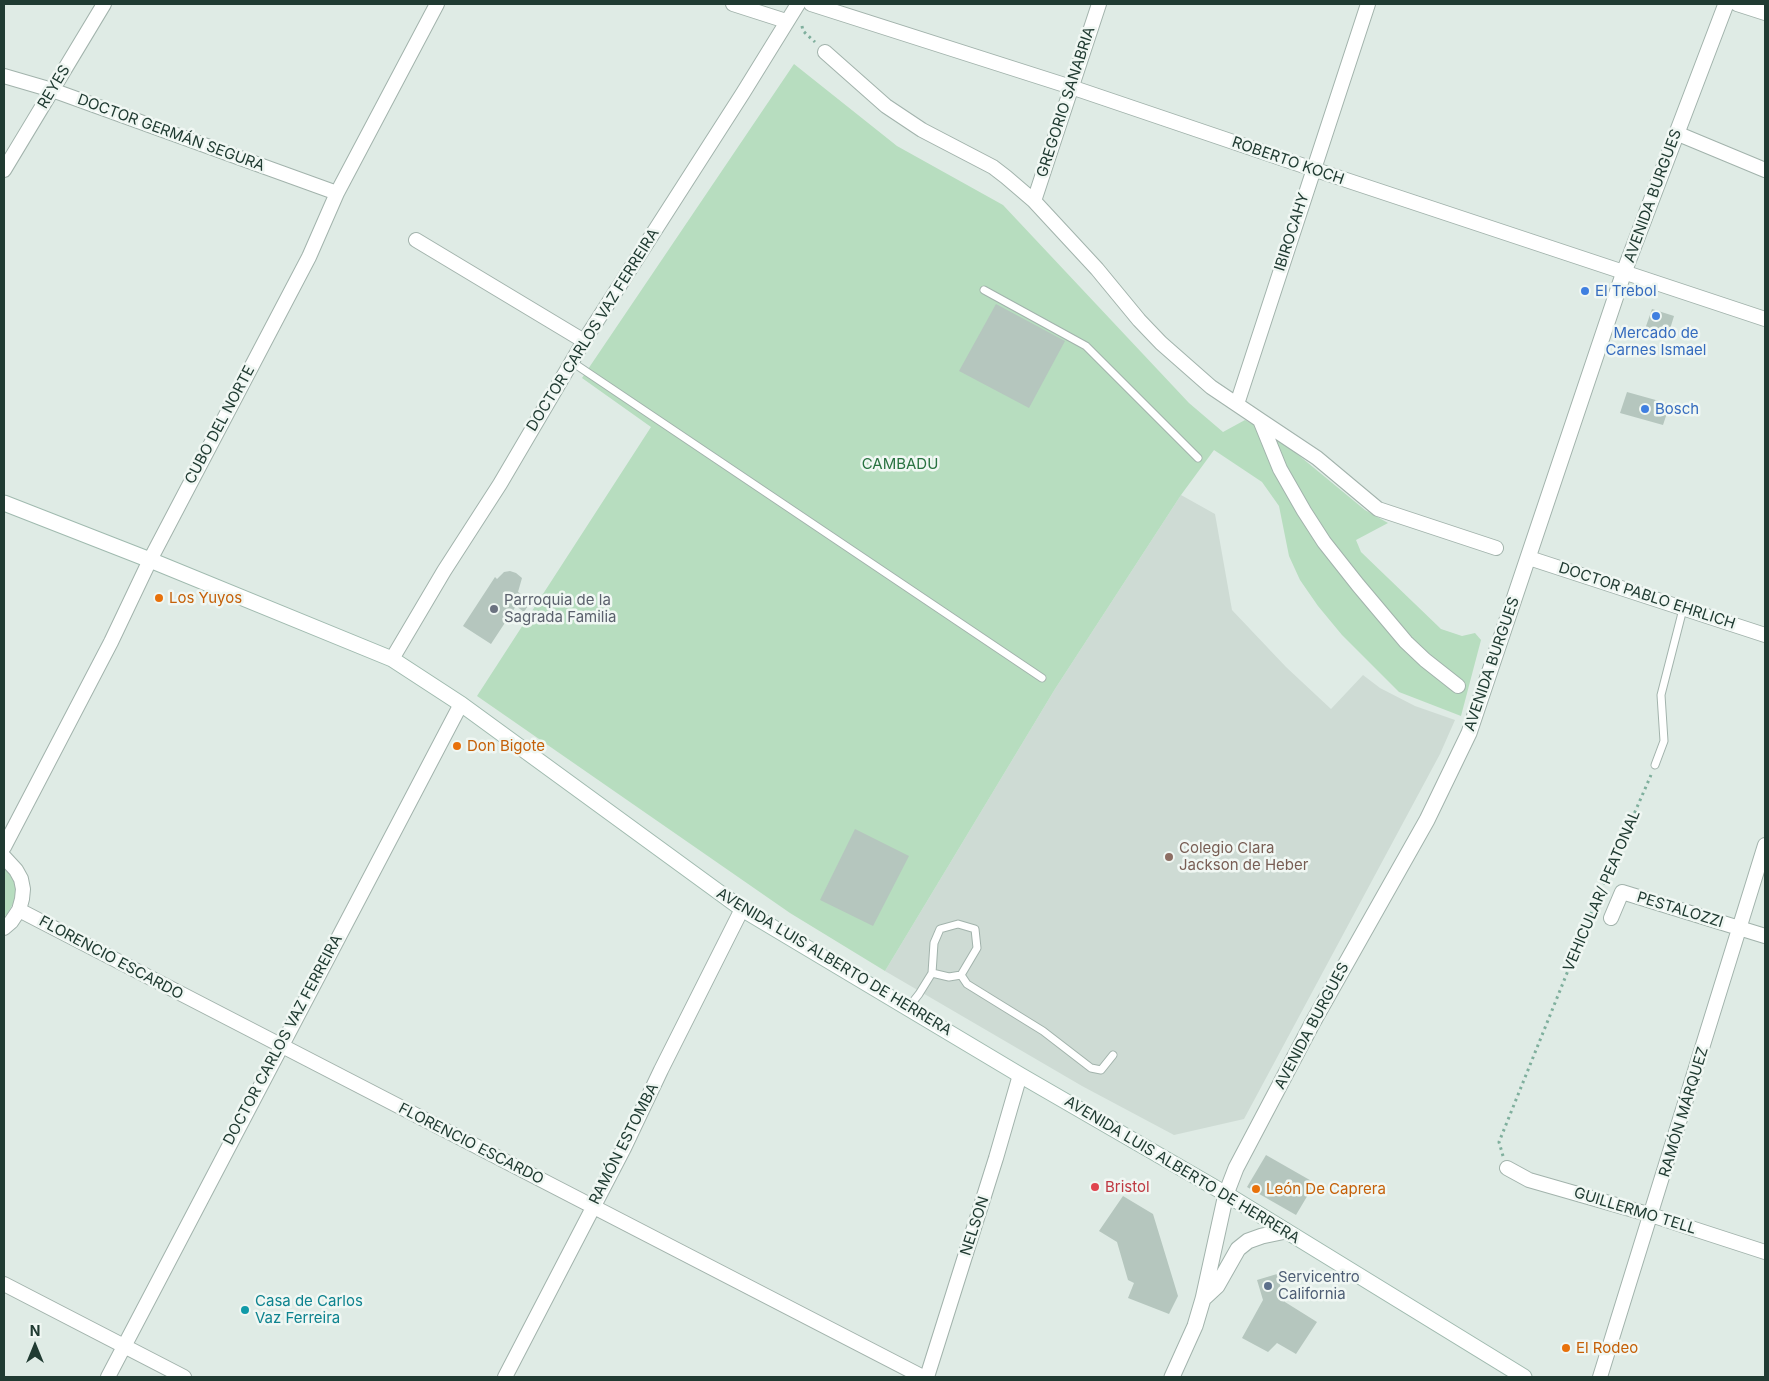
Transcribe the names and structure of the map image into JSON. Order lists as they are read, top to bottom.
{
  "streets": {
    "main road": ["AVENIDA BURGUES", "AVENIDA LUIS ALBERTO DE HERRERA"],
    "street": [
      "REYES",
      "GREGORIO SANABRIA",
      "DOCTOR GERMÁN SEGURA",
      "ROBERTO KOCH",
      "IBIROCAHY",
      "DOCTOR CARLOS VAZ FERREIRA",
      "CUBO DEL NORTE",
      "DOCTOR PABLO EHRLICH",
      "PESTALOZZI",
      "FLORENCIO ESCARDO",
      "RAMÓN MÁRQUEZ",
      "RAMÓN ESTOMBA",
      "GUILLERMO TELL",
      "NELSON"
    ],
    "path": ["VEHICULAR/ PEATONAL"]
  },
  "crossings": [
    ["REYES", "DOCTOR GERMÁN SEGURA"],
    ["GREGORIO SANABRIA", "ROBERTO KOCH"],
    ["DOCTOR GERMÁN SEGURA", "CUBO DEL NORTE"],
    ["ROBERTO KOCH", "AVENIDA BURGUES"],
    ["ROBERTO KOCH", "IBIROCAHY"],
    ["AVENIDA BURGUES", "DOCTOR PABLO EHRLICH"],
    ["AVENIDA BURGUES", "AVENIDA LUIS ALBERTO DE HERRERA"],
    ["DOCTOR CARLOS VAZ FERREIRA", "FLORENCIO ESCARDO"],
    ["DOCTOR CARLOS VAZ FERREIRA", "AVENIDA LUIS ALBERTO DE HERRERA"],
    ["CUBO DEL NORTE", "AVENIDA LUIS ALBERTO DE HERRERA"],
    ["VEHICULAR/ PEATONAL", "GUILLERMO TELL"],
    ["PESTALOZZI", "RAMÓN MÁRQUEZ"],
    ["FLORENCIO ESCARDO", "RAMÓN ESTOMBA"],
    ["AVENIDA LUIS ALBERTO DE HERRERA", "RAMÓN ESTOMBA"],
    ["AVENIDA LUIS ALBERTO DE HERRERA", "NELSON"],
    ["RAMÓN MÁRQUEZ", "GUILLERMO TELL"]
  ],
  "parks": ["CAMBADU"],
  "places": [
    "El Trebol",
    "Mercado de Carnes Ismael",
    "Bosch",
    "Los Yuyos",
    "Parroquia de la Sagrada Familia",
    "Don Bigote",
    "Colegio Clara Jackson de Heber",
    "Bristol",
    "León De Caprera",
    "Servicentro California",
    "Casa de Carlos Vaz Ferreira",
    "El Rodeo"
  ],
  "north": "top"
}
